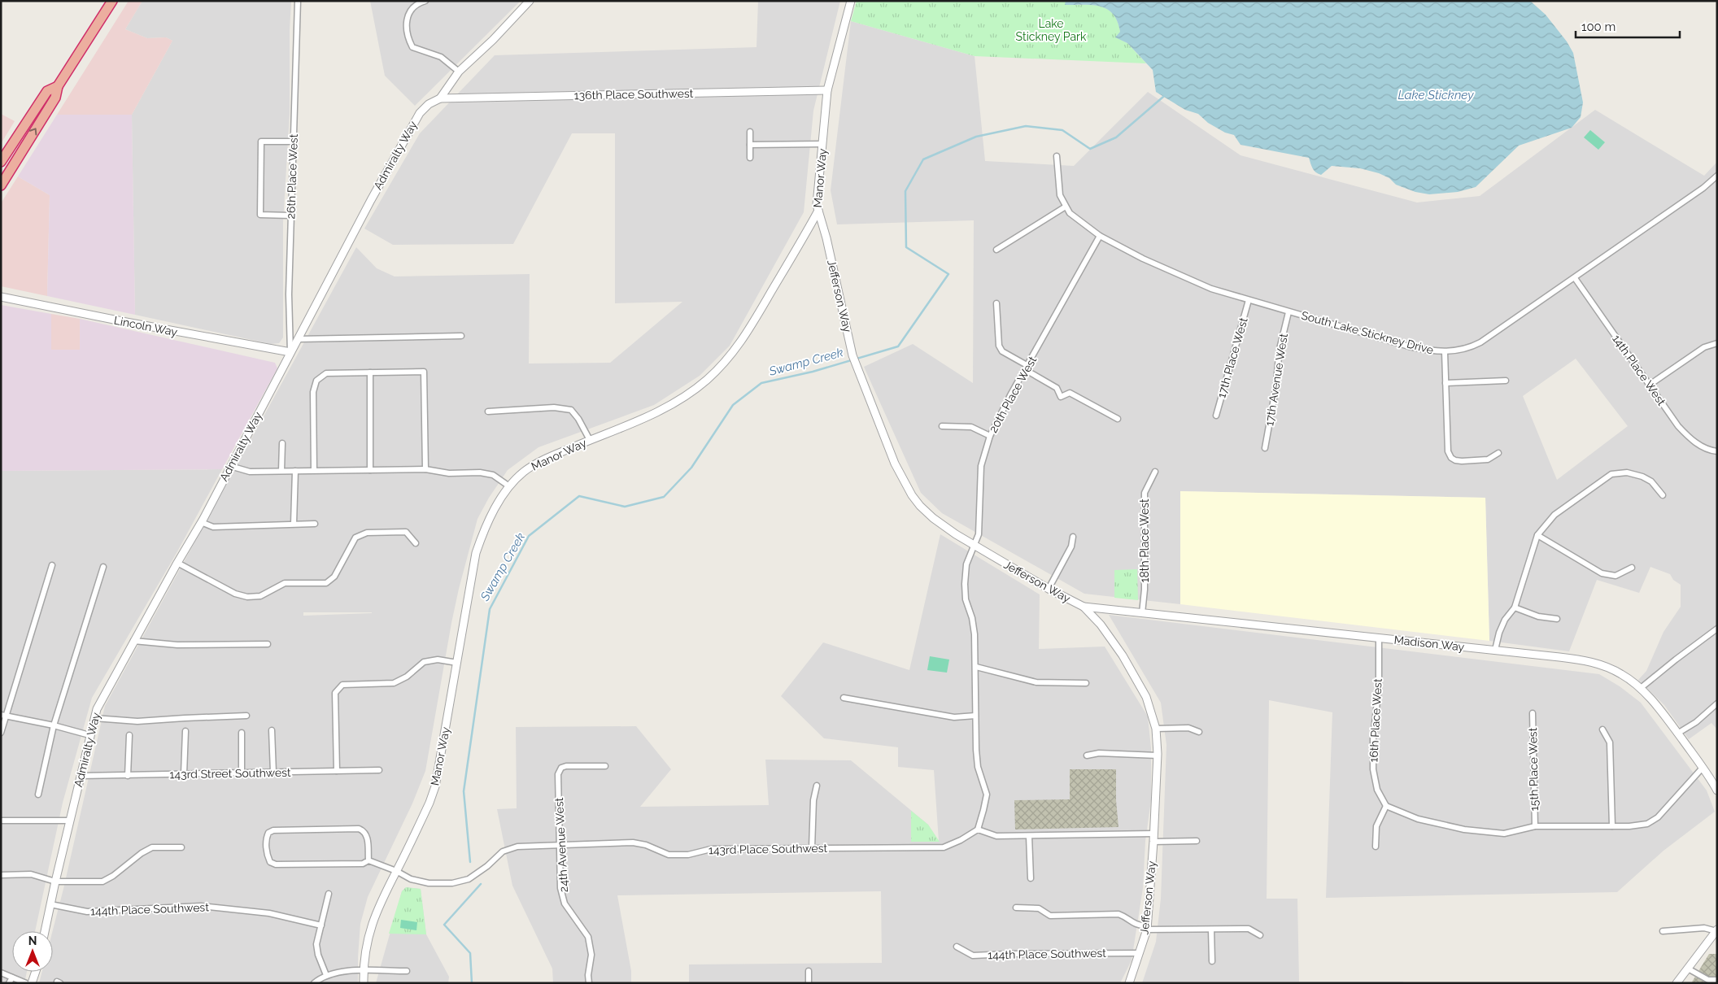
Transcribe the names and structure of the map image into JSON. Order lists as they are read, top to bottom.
{
  "streets": {
    "street": [
      "136th Place Southwest",
      "Admiralty Way",
      "26th Place West",
      "Manor Way",
      "Jefferson Way",
      "Lincoln Way",
      "South Lake Stickney Drive",
      "17th Place West",
      "14th Place West",
      "17th Avenue West",
      "20th Place West",
      "18th Place West",
      "Madison Way",
      "16th Place West",
      "15th Place West",
      "143rd Street Southwest",
      "24th Avenue West",
      "143rd Place Southwest",
      "144th Place Southwest"
    ]
  },
  "crossings": [
    ["136th Place Southwest", "Admiralty Way"],
    ["136th Place Southwest", "Manor Way"],
    ["Admiralty Way", "26th Place West"],
    ["Admiralty Way", "Lincoln Way"],
    ["Admiralty Way", "143rd Street Southwest"],
    ["Admiralty Way", "144th Place Southwest"],
    ["26th Place West", "Lincoln Way"],
    ["Manor Way", "Jefferson Way"],
    ["Manor Way", "143rd Place Southwest"],
    ["Jefferson Way", "20th Place West"],
    ["Jefferson Way", "Madison Way"],
    ["Jefferson Way", "144th Place Southwest"],
    ["South Lake Stickney Drive", "17th Place West"],
    ["South Lake Stickney Drive", "14th Place West"],
    ["South Lake Stickney Drive", "17th Avenue West"],
    ["South Lake Stickney Drive", "20th Place West"],
    ["20th Place West", "143rd Place Southwest"],
    ["18th Place West", "Madison Way"],
    ["Madison Way", "16th Place West"],
    ["24th Avenue West", "143rd Place Southwest"]
  ],
  "water": ["Lake Stickney", "Swamp Creek"],
  "parks": ["Lake Stickney Park"],
  "scale_bar": "100 m",
  "north": "top"
}
